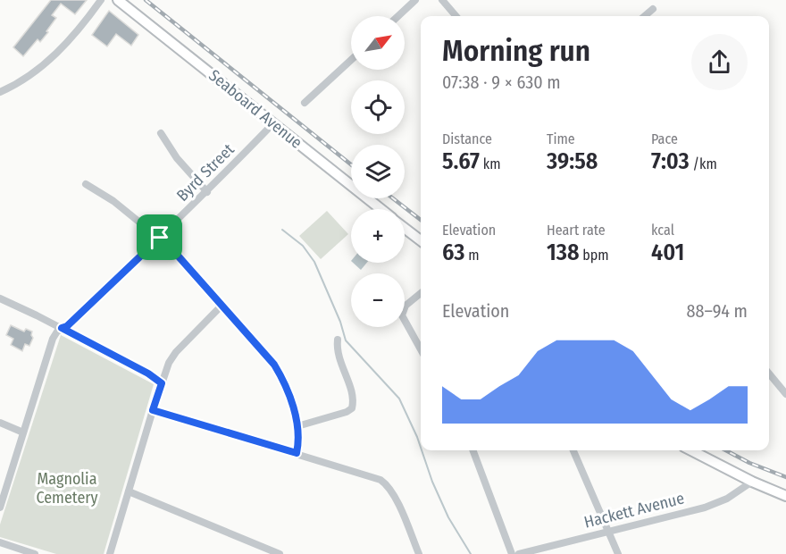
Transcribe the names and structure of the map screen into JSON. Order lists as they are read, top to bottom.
{
  "streets": {
    "main road": ["Seaboard Avenue"],
    "street": ["Byrd Street", "Hackett Avenue"]
  },
  "crossings": [
    ["Seaboard Avenue", "Byrd Street"]
  ],
  "parks": ["Magnolia Cemetery"],
  "north": "top right",
  "page": {
    "map_buttons": ["+", "−"],
    "heading": ["Morning run", "07:38 · 9 × 630 m"],
    "stats": [
      ["Distance", "5.67 km"],
      ["Time", "39:58"],
      ["Pace", "7:03 /km"],
      ["Elevation", "63 m"],
      ["Heart rate", "138 bpm"],
      ["kcal", "401"]
    ],
    "chart": ["Elevation", "88–94 m"]
  }
}
